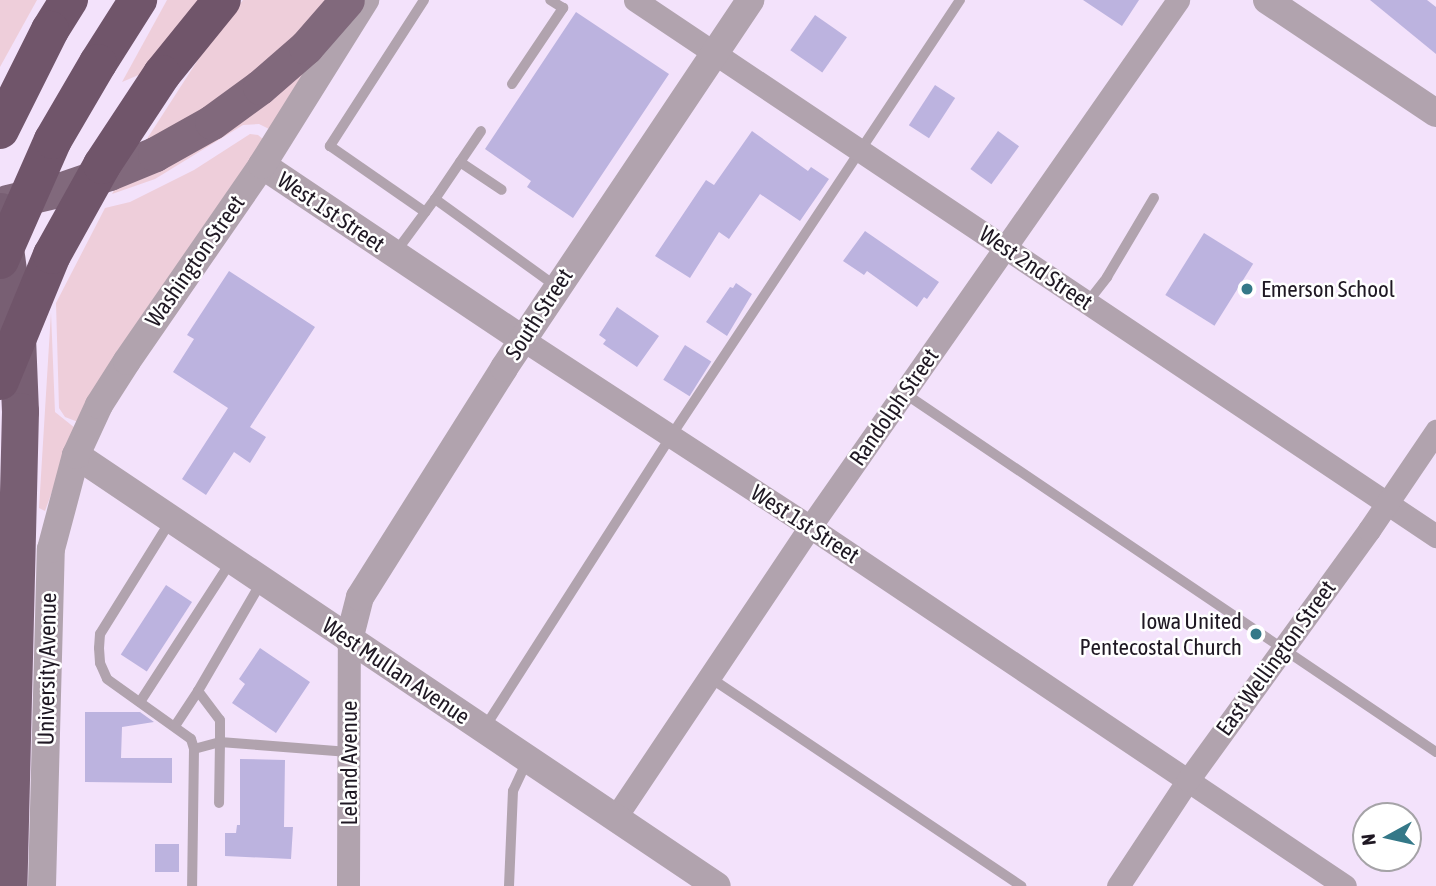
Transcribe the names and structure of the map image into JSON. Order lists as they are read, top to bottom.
{
  "streets": {
    "street": [
      "West 1st Street",
      "Washington Street",
      "West 2nd Street",
      "South Street",
      "Randolph Street",
      "East Wellington Street",
      "University Avenue",
      "West Mullan Avenue",
      "Leland Avenue"
    ]
  },
  "crossings": [
    ["West 1st Street", "Washington Street"],
    ["West 1st Street", "South Street"],
    ["West 1st Street", "Randolph Street"],
    ["West 1st Street", "East Wellington Street"],
    ["Washington Street", "University Avenue"],
    ["Washington Street", "West Mullan Avenue"],
    ["West 2nd Street", "South Street"],
    ["West 2nd Street", "Randolph Street"],
    ["West 2nd Street", "East Wellington Street"],
    ["South Street", "West Mullan Avenue"],
    ["South Street", "Leland Avenue"],
    ["Randolph Street", "West Mullan Avenue"],
    ["University Avenue", "West Mullan Avenue"],
    ["West Mullan Avenue", "Leland Avenue"]
  ],
  "places": ["Emerson School", "Iowa United Pentecostal Church"],
  "north": "left"
}
